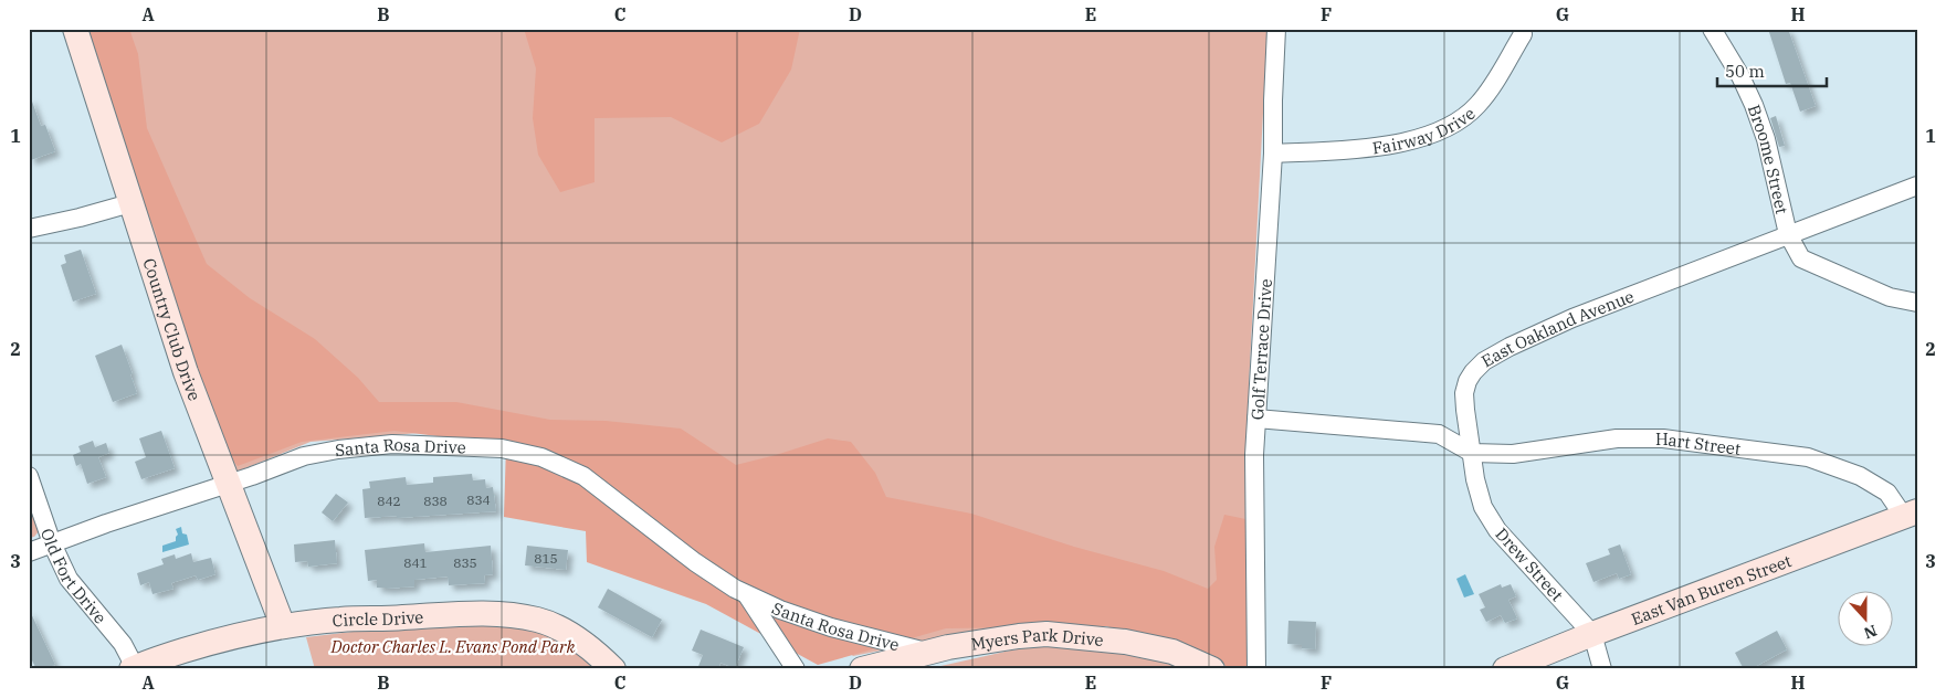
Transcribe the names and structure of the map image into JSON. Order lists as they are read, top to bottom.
{
  "streets": {
    "street": [
      "Fairway Drive",
      "Broome Street",
      "Country Club Drive",
      "East Oakland Avenue",
      "Golf Terrace Drive",
      "Hart Street",
      "Santa Rosa Drive",
      "Drew Street",
      "Old Fort Drive",
      "East Van Buren Street",
      "Circle Drive",
      "Myers Park Drive"
    ]
  },
  "crossings": [
    ["Fairway Drive", "Golf Terrace Drive"],
    ["Broome Street", "East Oakland Avenue"],
    ["Country Club Drive", "Santa Rosa Drive"],
    ["Country Club Drive", "Circle Drive"],
    ["East Oakland Avenue", "Hart Street"],
    ["East Oakland Avenue", "Drew Street"],
    ["Hart Street", "Drew Street"],
    ["Hart Street", "East Van Buren Street"],
    ["Santa Rosa Drive", "Old Fort Drive"],
    ["Santa Rosa Drive", "Myers Park Drive"],
    ["Drew Street", "East Van Buren Street"],
    ["Old Fort Drive", "Circle Drive"]
  ],
  "parks": ["Doctor Charles L. Evans Pond Park"],
  "house_numbers": [
    "834",
    "842",
    "838",
    "815",
    "841",
    "835"
  ],
  "scale_bar": "50 m",
  "north": "bottom",
  "grid": {
    "columns": [
      "A",
      "B",
      "C",
      "D",
      "E",
      "F",
      "G",
      "H"
    ],
    "rows": ["1", "2", "3"]
  }
}
